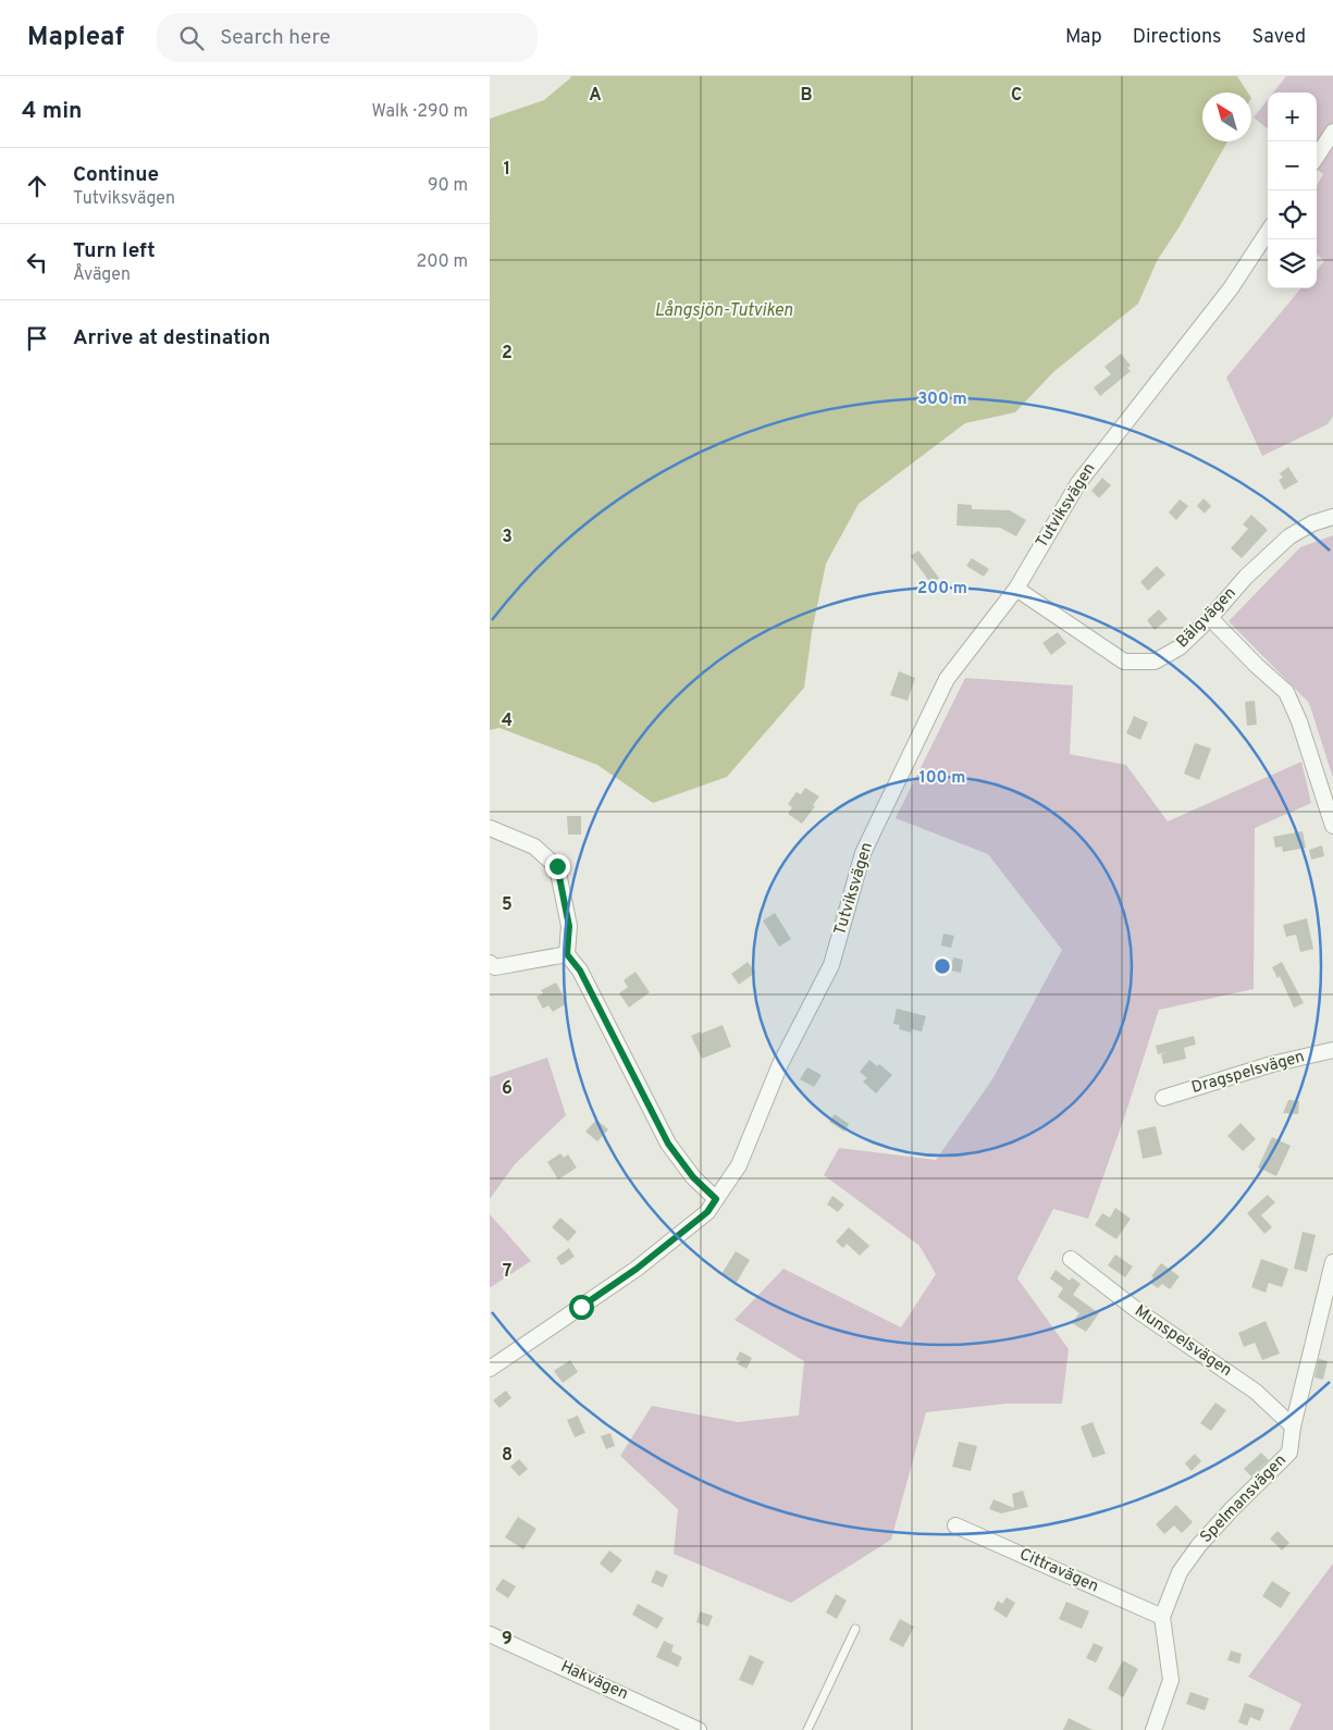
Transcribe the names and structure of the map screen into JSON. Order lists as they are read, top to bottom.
{
  "streets": {
    "street": [
      "Tutviksvägen",
      "Bälgvägen",
      "Dragspelsvägen",
      "Munspelsvägen",
      "Spelmansvägen",
      "Cittravägen",
      "Hakvägen"
    ]
  },
  "crossings": [
    ["Tutviksvägen", "Bälgvägen"],
    ["Munspelsvägen", "Spelmansvägen"],
    ["Spelmansvägen", "Cittravägen"]
  ],
  "water": ["Långsjön-Tutviken"],
  "north": "top left",
  "page": {
    "header": "Mapleaf",
    "search": "Search here",
    "nav": ["Map", "Directions", "Saved"],
    "heading": ["4 min", "Walk · 290 m"],
    "map_buttons": ["+", "−"],
    "list": [
      ["Continue", "Tutviksvägen", "90 m"],
      ["Turn left", "Åvägen", "200 m"],
      "Arrive at destination"
    ]
  },
  "grid": {
    "columns": ["A", "B", "C"],
    "rows": [
      "1",
      "2",
      "3",
      "4",
      "5",
      "6",
      "7",
      "8",
      "9"
    ]
  },
  "rings": ["300 m", "200 m", "100 m"]
}
